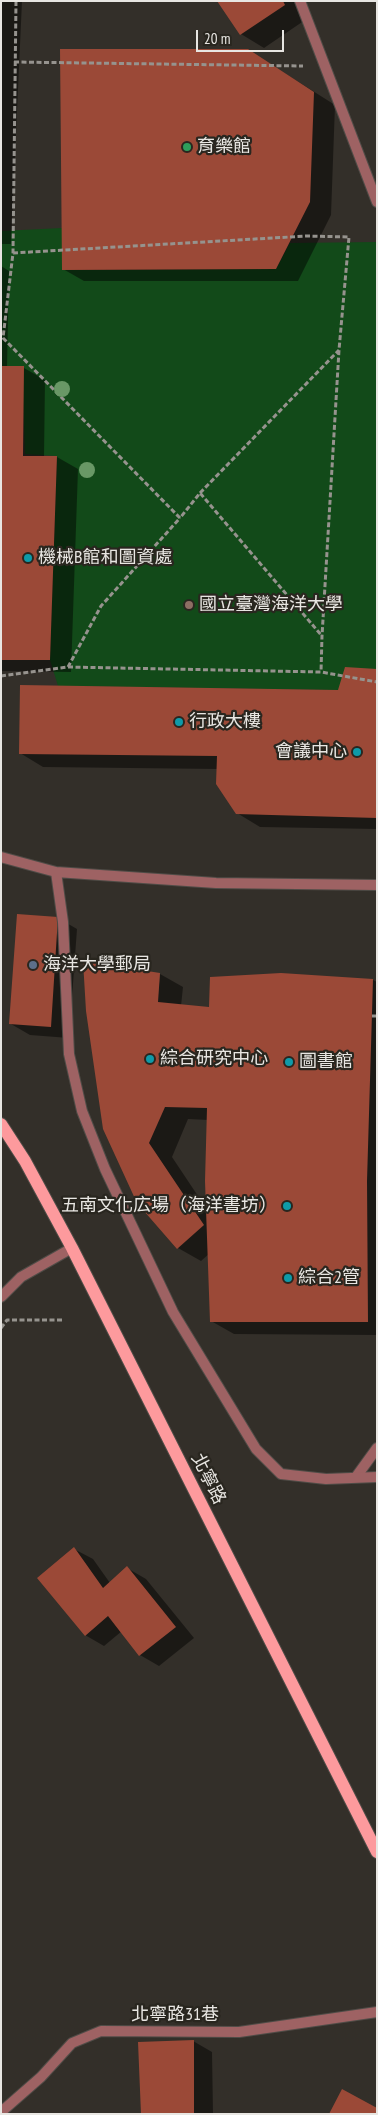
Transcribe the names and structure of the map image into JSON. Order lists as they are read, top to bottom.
{
  "streets": {
    "main road": ["北寧路"],
    "street": ["北寧路31巷"]
  },
  "places": [
    "育樂館",
    "機械B館和圖資處",
    "國立臺灣海洋大學",
    "行政大樓",
    "會議中心",
    "海洋大學郵局",
    "綜合研究中心",
    "圖書館",
    "五南文化広場（海洋書坊）",
    "綜合2管"
  ],
  "scale_bar": "20 m"
}
